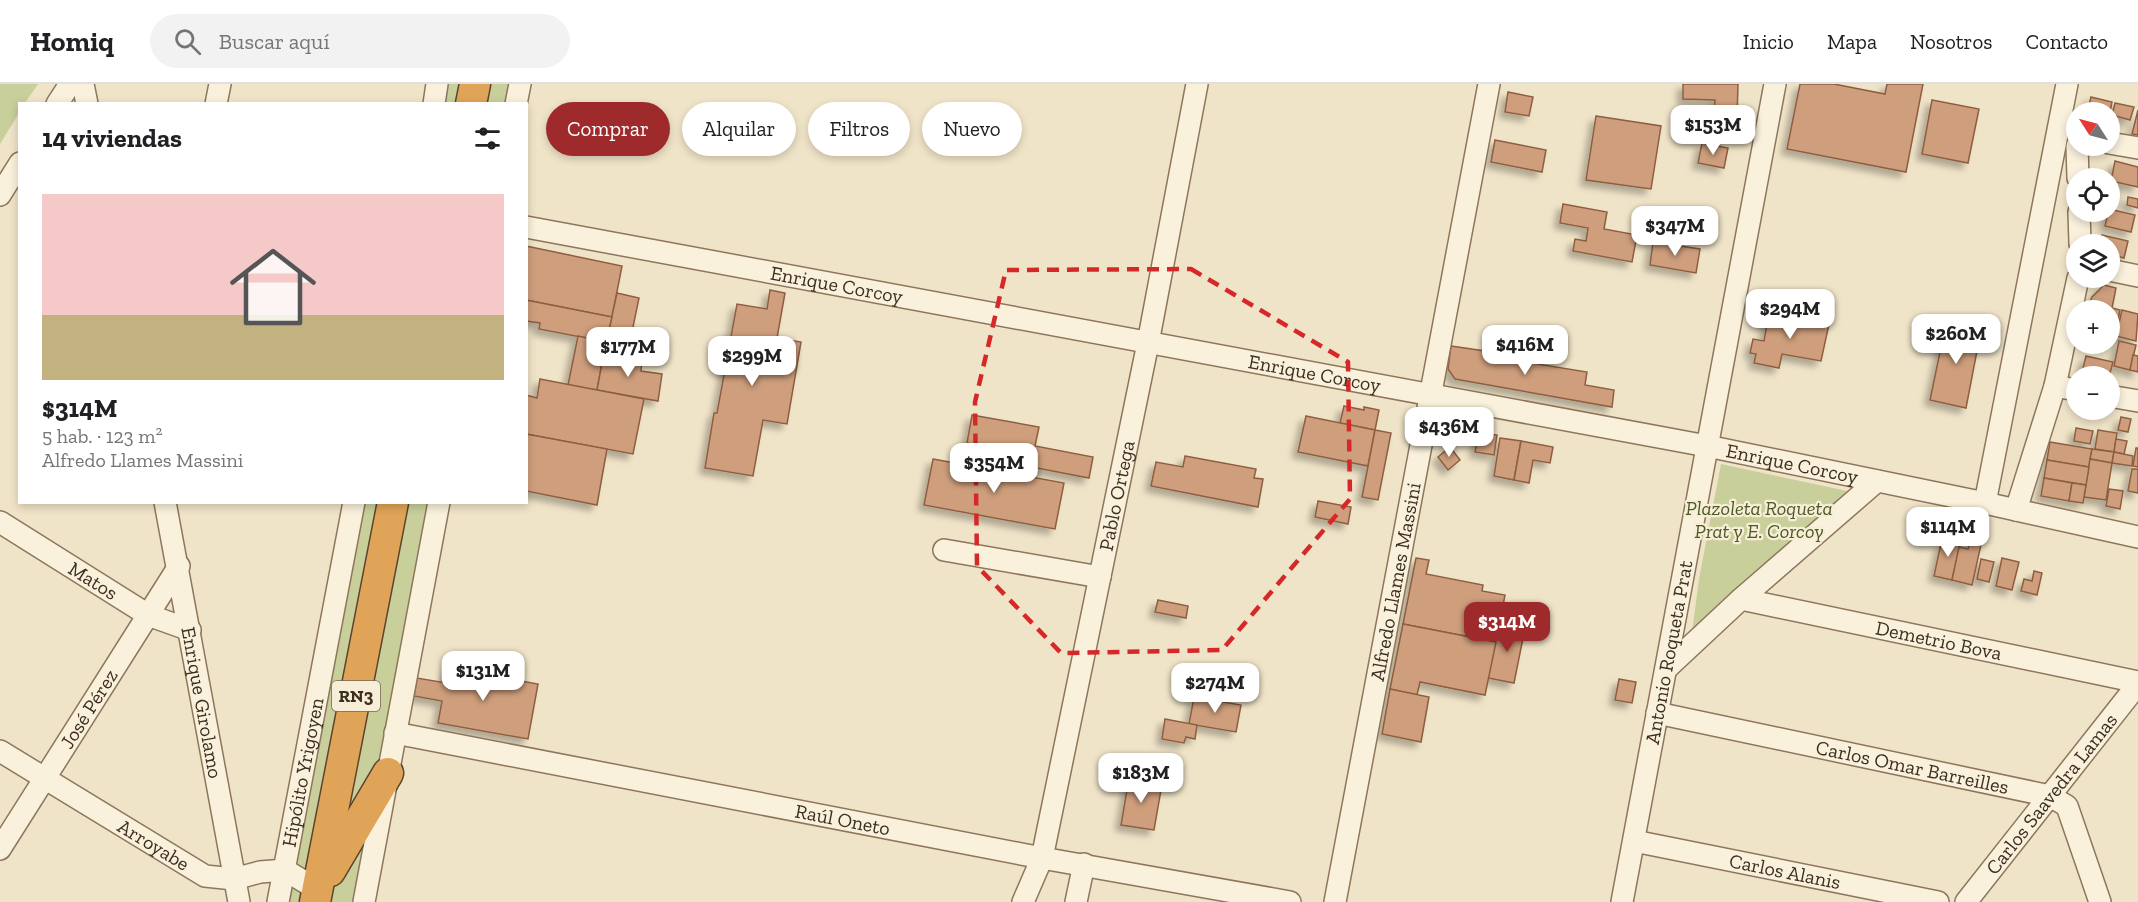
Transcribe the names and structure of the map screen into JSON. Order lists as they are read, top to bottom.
{
  "streets": {
    "highway": ["RN3"],
    "street": [
      "Enrique Corcoy",
      "Pablo Ortega",
      "Matos",
      "Alfredo Llames Massini",
      "Demetrio Bova",
      "Antonio Roqueta Prat",
      "Enrique Girolamo",
      "José Pérez",
      "Carlos Omar Barreilles",
      "Hipólito Yrigoyen",
      "Carlos Saavedra Lamas",
      "Raúl Oneto",
      "Arroyabe",
      "Carlos Alanis"
    ]
  },
  "crossings": [
    ["Enrique Corcoy", "Pablo Ortega"],
    ["Enrique Corcoy", "Alfredo Llames Massini"],
    ["Enrique Corcoy", "Antonio Roqueta Prat"],
    ["Pablo Ortega", "Raúl Oneto"],
    ["Matos", "Enrique Girolamo"],
    ["Matos", "José Pérez"],
    ["Demetrio Bova", "Carlos Saavedra Lamas"],
    ["Antonio Roqueta Prat", "Carlos Omar Barreilles"],
    ["Antonio Roqueta Prat", "Carlos Alanis"],
    ["Enrique Girolamo", "José Pérez"],
    ["Enrique Girolamo", "Arroyabe"],
    ["José Pérez", "Arroyabe"],
    ["Carlos Omar Barreilles", "Carlos Saavedra Lamas"],
    ["Hipólito Yrigoyen", "Arroyabe"]
  ],
  "parks": ["Plazoleta Roqueta Prat y E. Corcoy"],
  "north": "top left",
  "page": {
    "header": "Homiq",
    "search": "Buscar aquí",
    "nav": [
      "Inicio",
      "Mapa",
      "Nosotros",
      "Contacto"
    ],
    "map_buttons": ["+", "−"],
    "chip": [
      "Comprar",
      "Alquilar",
      "Filtros",
      "Nuevo"
    ],
    "heading": "14 viviendas",
    "price": [
      "$153M",
      "$347M",
      "$294M",
      "$260M",
      "$416M",
      "$177M",
      "$299M",
      "$436M",
      "$354M",
      "$114M",
      "$314M",
      "$131M",
      "$274M",
      "$183M"
    ],
    "list": [
      {
        "name": "$314M",
        "note": "5 hab. · 123 m² · Alfredo Llames Massini"
      }
    ]
  }
}
